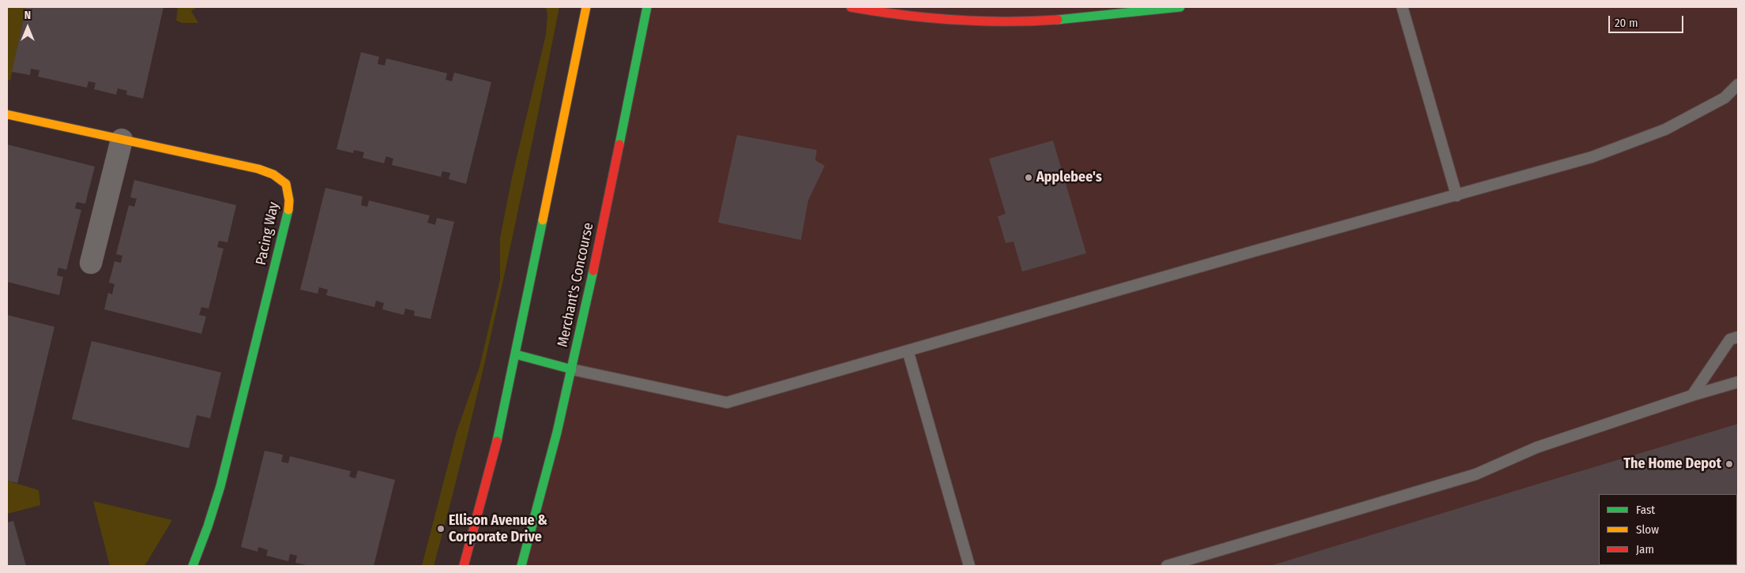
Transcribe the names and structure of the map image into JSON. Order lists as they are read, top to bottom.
{
  "streets": {
    "street": ["Pacing Way", "Merchant's Concourse"]
  },
  "places": ["Applebee's", "The Home Depot", "Ellison Avenue & Corporate Drive"],
  "legend": ["Fast", "Slow", "Jam"],
  "scale_bar": "20 m",
  "north": "top"
}
